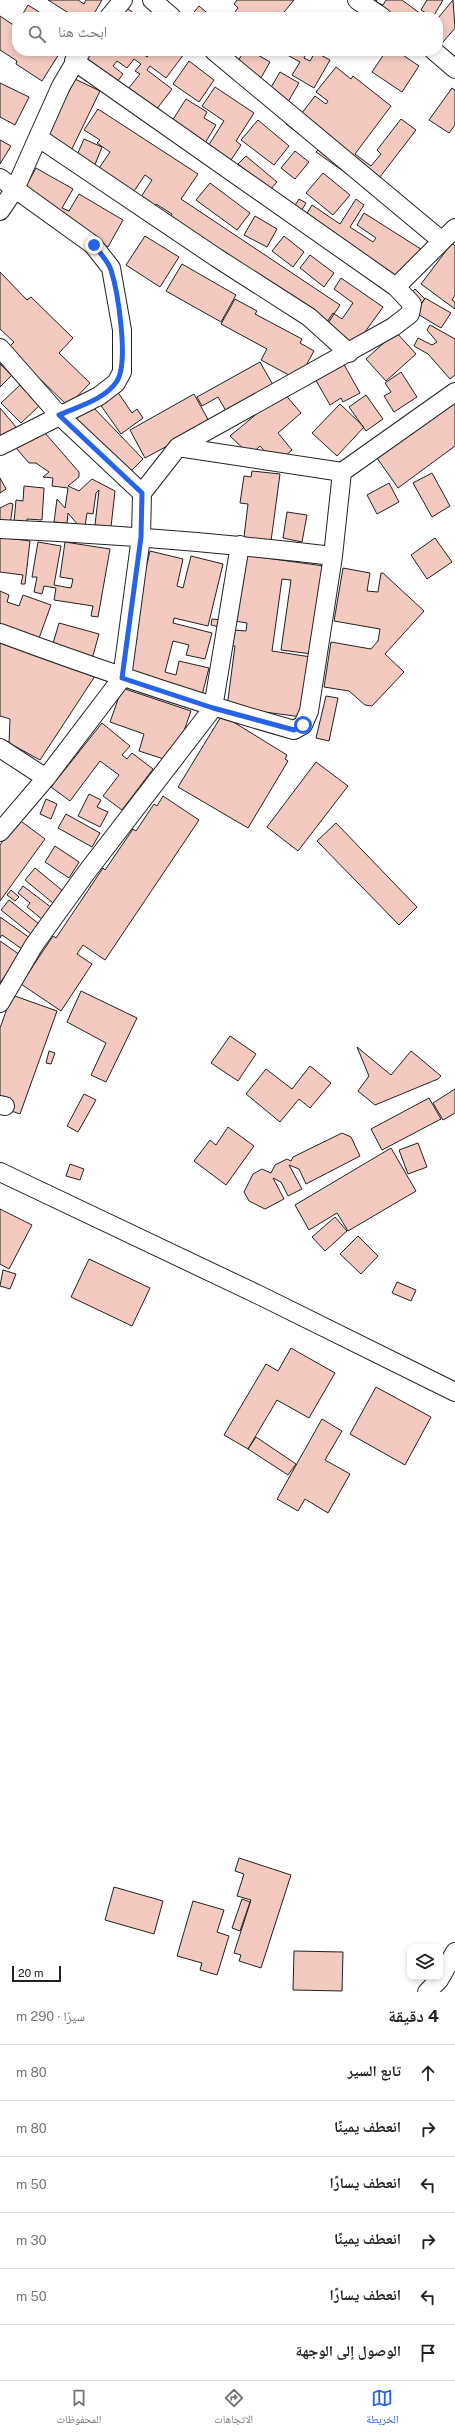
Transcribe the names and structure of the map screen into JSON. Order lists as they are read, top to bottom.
{
  "scale_bar": "20 m",
  "page": {
    "search": "ابحث هنا",
    "scale": "20 m",
    "heading": ["4 دقيقة", "سيرًا · 290 m"],
    "list": [
      ["تابع السير", "80 m"],
      ["انعطف يمينًا", "80 m"],
      ["انعطف يسارًا", "50 m"],
      ["انعطف يمينًا", "30 m"],
      ["انعطف يسارًا", "50 m"],
      "الوصول إلى الوجهة"
    ],
    "nav": ["الخريطة", "الاتجاهات", "المحفوظات"]
  }
}
